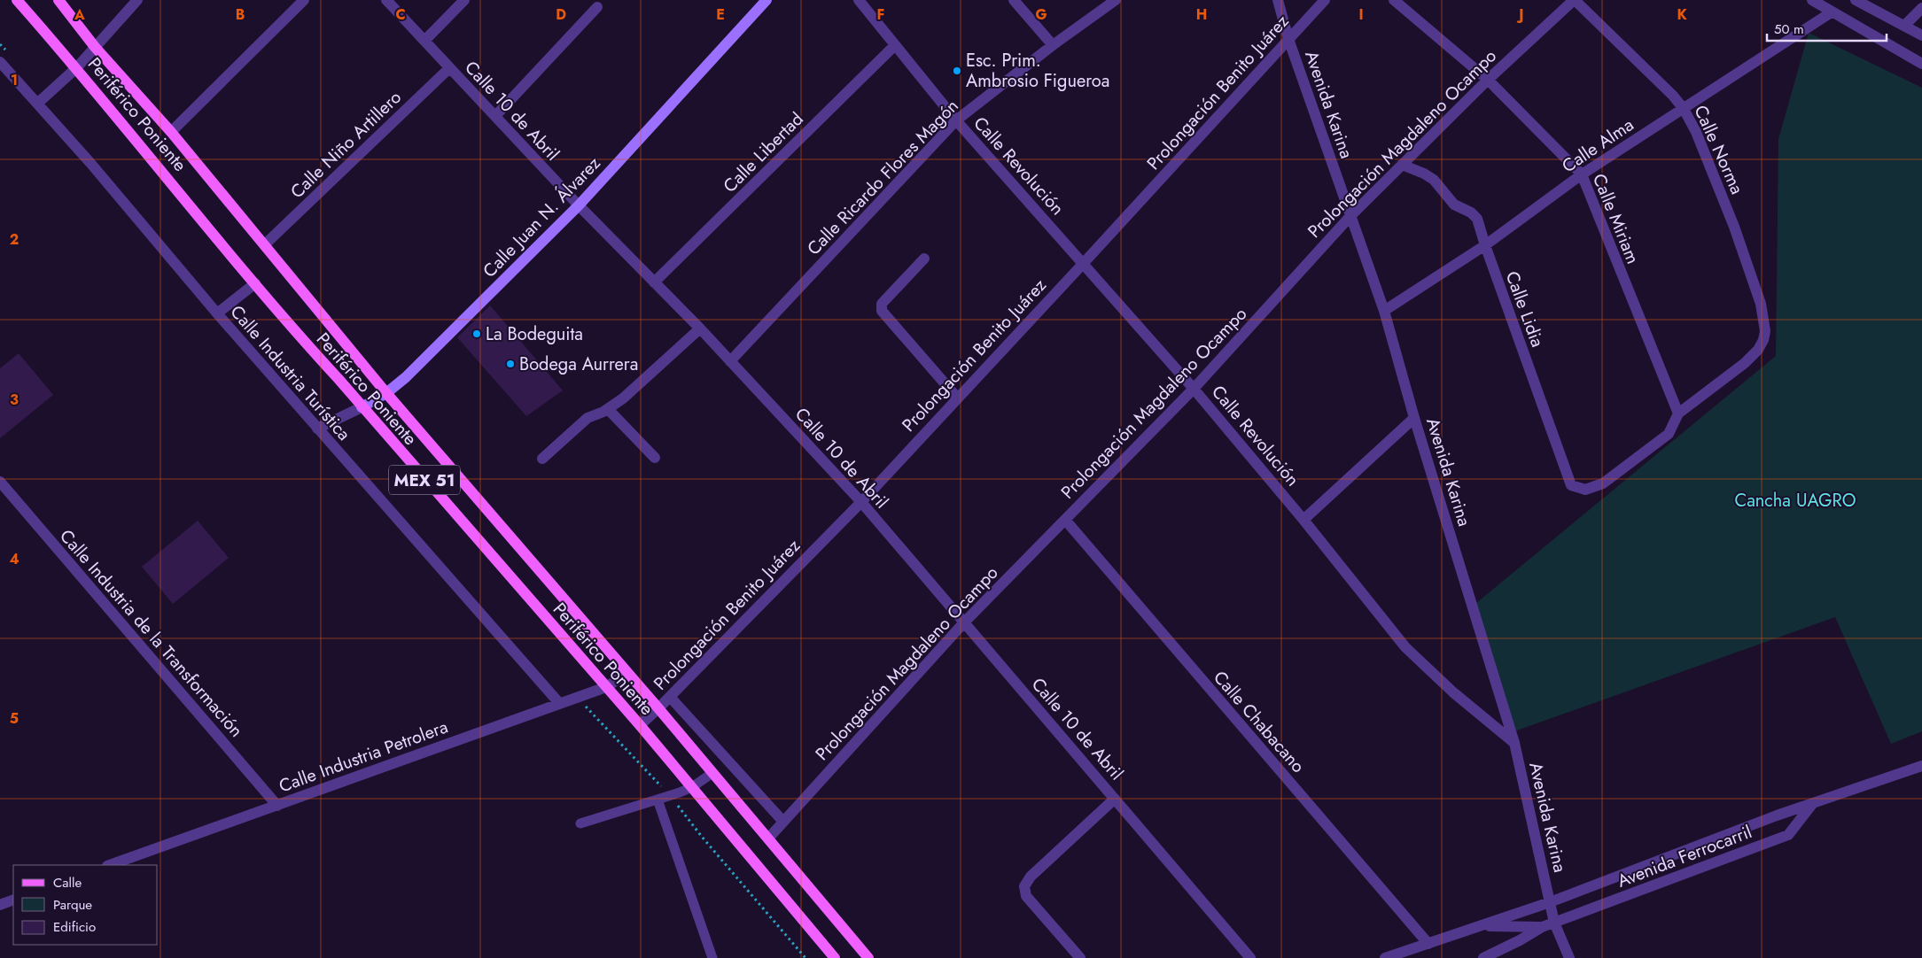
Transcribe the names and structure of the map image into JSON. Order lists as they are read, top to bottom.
{
  "streets": {
    "main road": ["Periférico Poniente", "Calle Juan N. Álvarez", "MEX 51"],
    "street": [
      "Prolongación Benito Juárez",
      "Avenida Karina",
      "Calle 10 de Abril",
      "Prolongación Magdaleno Ocampo",
      "Calle Niño Artillero",
      "Calle Alma",
      "Calle Norma",
      "Calle Libertad",
      "Calle Revolución",
      "Calle Ricardo Flores Magón",
      "Calle Miriam",
      "Calle Lidia",
      "Calle Industria Turística",
      "Calle Industria de la Transformación",
      "Calle Chabacano",
      "Calle Industria Petrolera",
      "Avenida Ferrocarril"
    ]
  },
  "crossings": [
    ["Prolongación Benito Juárez", "Avenida Karina"],
    ["Prolongación Benito Juárez", "Calle 10 de Abril"],
    ["Prolongación Benito Juárez", "Periférico Poniente"],
    ["Prolongación Benito Juárez", "Calle Revolución"],
    ["Avenida Karina", "Prolongación Magdaleno Ocampo"],
    ["Avenida Karina", "Calle Alma"],
    ["Avenida Karina", "Calle Revolución"],
    ["Avenida Karina", "Avenida Ferrocarril"],
    ["Calle 10 de Abril", "Prolongación Magdaleno Ocampo"],
    ["Calle 10 de Abril", "Calle Niño Artillero"],
    ["Calle 10 de Abril", "Calle Libertad"],
    ["Calle 10 de Abril", "Calle Ricardo Flores Magón"],
    ["Calle 10 de Abril", "Calle Juan N. Álvarez"],
    ["Periférico Poniente", "Prolongación Magdaleno Ocampo"],
    ["Periférico Poniente", "Calle Niño Artillero"],
    ["Periférico Poniente", "Calle Juan N. Álvarez"],
    ["Periférico Poniente", "Calle Industria Petrolera"],
    ["Prolongación Magdaleno Ocampo", "Calle Norma"],
    ["Prolongación Magdaleno Ocampo", "Calle Revolución"],
    ["Prolongación Magdaleno Ocampo", "Calle Miriam"],
    ["Prolongación Magdaleno Ocampo", "Calle Lidia"],
    ["Prolongación Magdaleno Ocampo", "Calle Chabacano"],
    ["Calle Alma", "Calle Norma"],
    ["Calle Alma", "Calle Miriam"],
    ["Calle Alma", "Calle Lidia"],
    ["Calle Norma", "Calle Miriam"],
    ["Calle Norma", "Calle Lidia"],
    ["Calle Libertad", "Calle Revolución"],
    ["Calle Revolución", "Calle Ricardo Flores Magón"],
    ["Calle Juan N. Álvarez", "Calle Industria Turística"],
    ["Calle Miriam", "Calle Lidia"],
    ["Calle Industria Turística", "Calle Industria Petrolera"],
    ["Calle Industria de la Transformación", "Calle Industria Petrolera"]
  ],
  "parks": ["Cancha UAGRO"],
  "places": ["Esc. Prim. Ambrosio Figueroa", "La Bodeguita", "Bodega Aurrera"],
  "legend": ["Calle", "Parque", "Edificio"],
  "scale_bar": "50 m",
  "grid": {
    "columns": [
      "A",
      "B",
      "C",
      "D",
      "E",
      "F",
      "G",
      "H",
      "I",
      "J",
      "K"
    ],
    "rows": [
      "1",
      "2",
      "3",
      "4",
      "5"
    ]
  }
}
